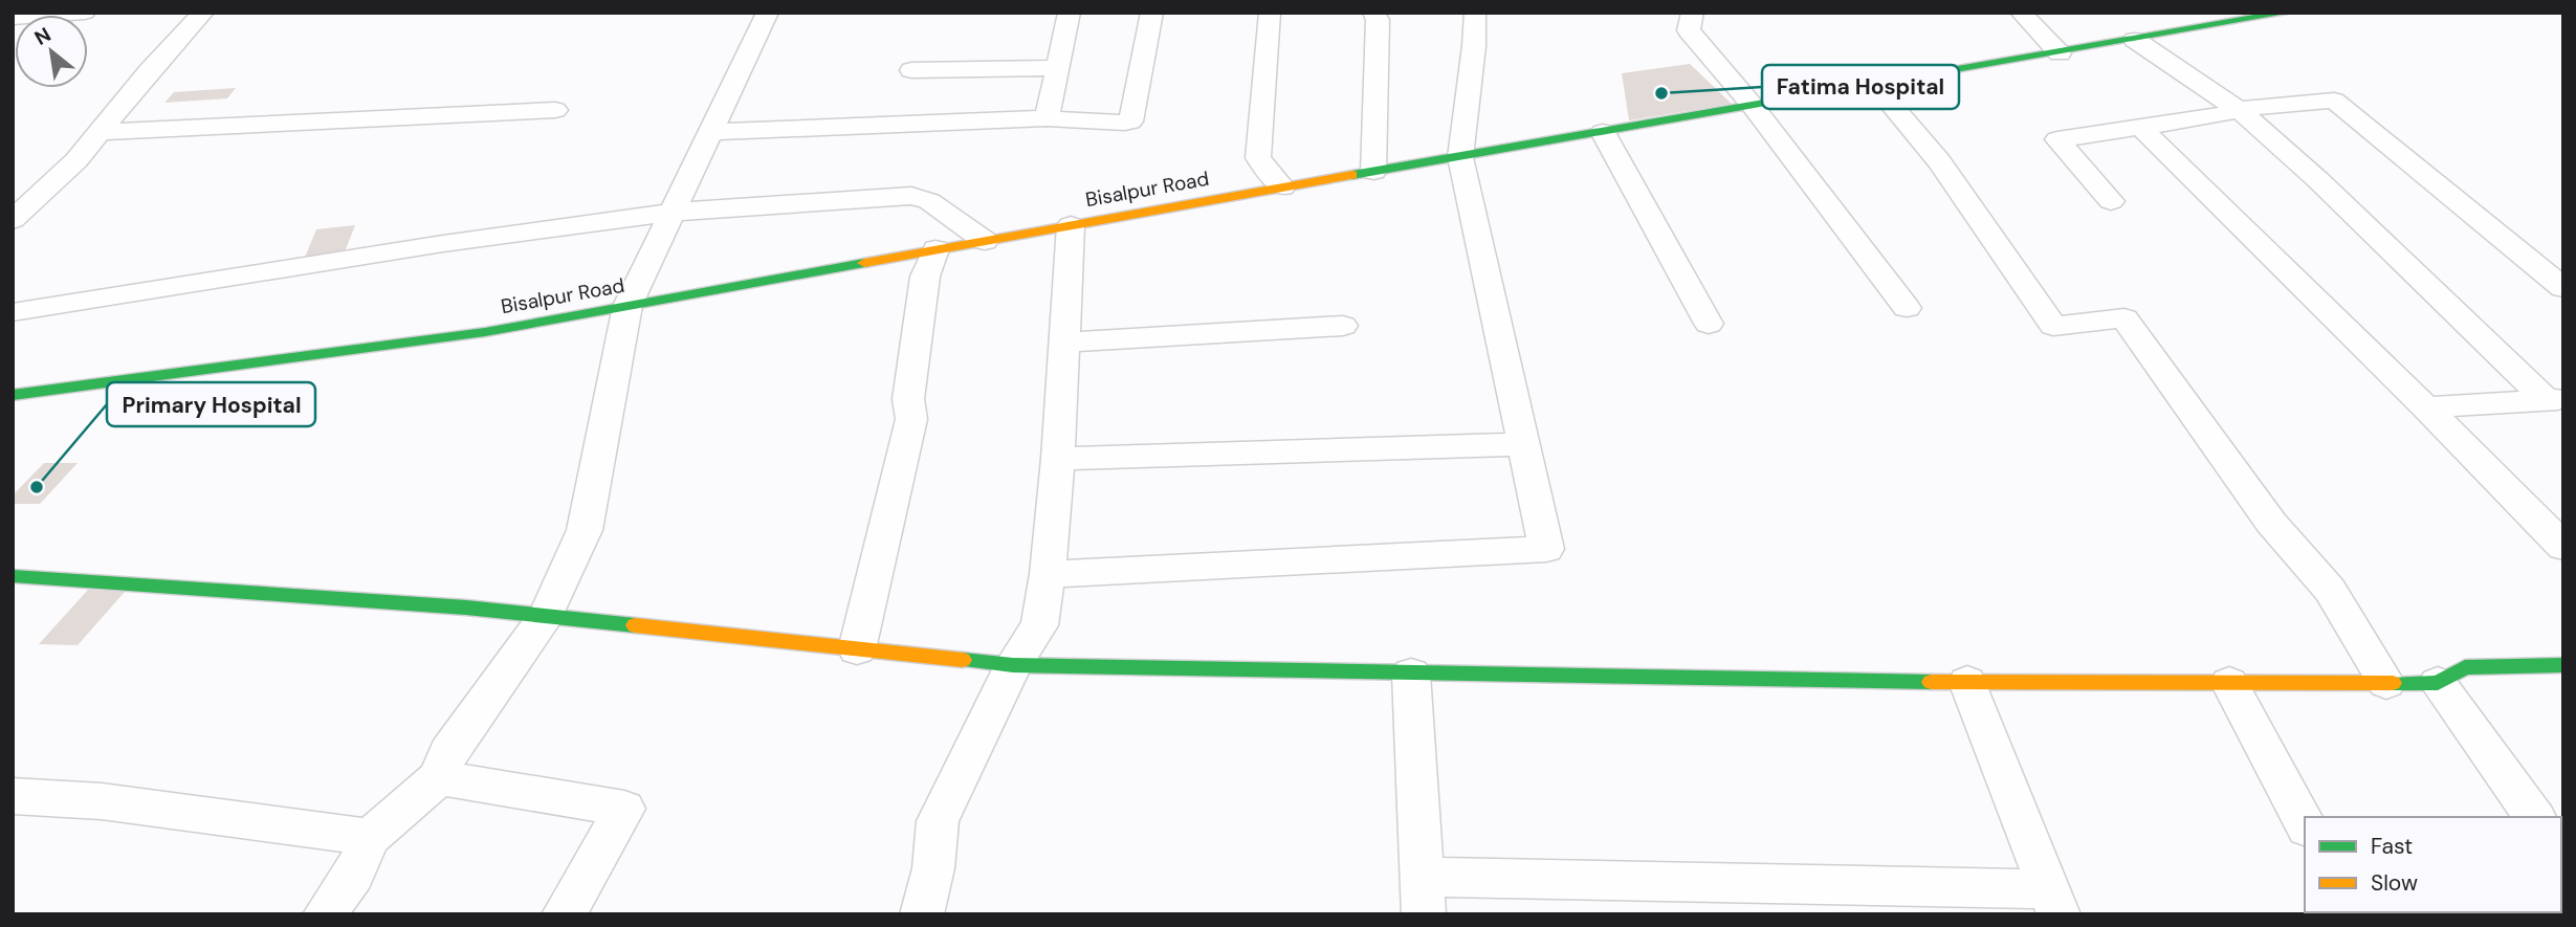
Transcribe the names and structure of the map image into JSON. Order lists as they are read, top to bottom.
{
  "streets": {
    "main road": ["Bisalpur Road"]
  },
  "places": ["Fatima Hospital", "Primary Hospital"],
  "legend": ["Fast", "Slow"],
  "north": "top left"
}
